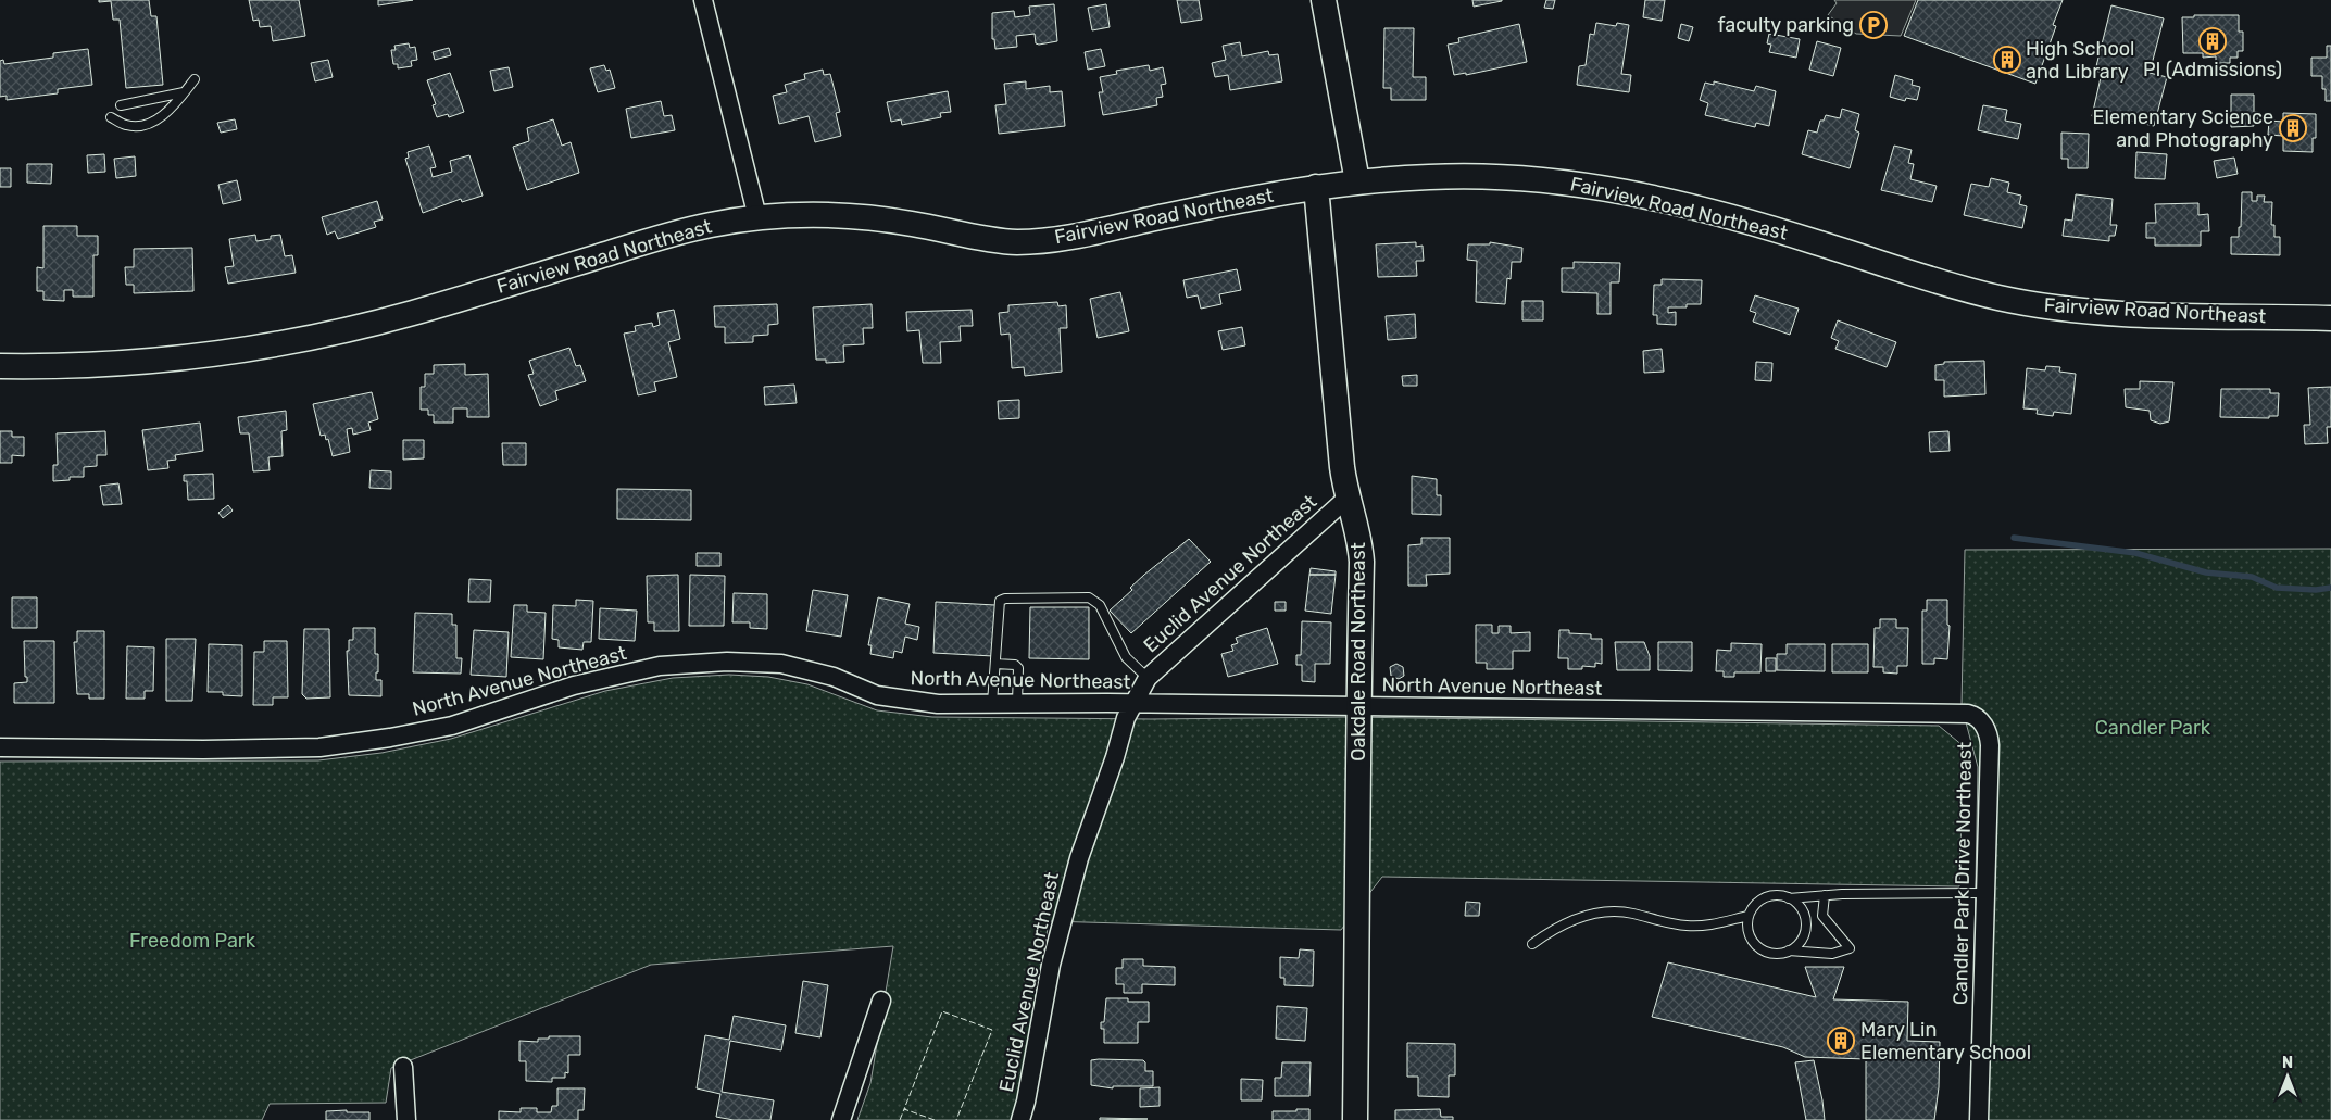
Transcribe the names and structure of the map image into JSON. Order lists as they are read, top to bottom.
{
  "streets": {
    "street": [
      "Fairview Road Northeast",
      "Euclid Avenue Northeast",
      "Oakdale Road Northeast",
      "North Avenue Northeast",
      "Candler Park Drive Northeast"
    ]
  },
  "crossings": [
    ["Fairview Road Northeast", "Oakdale Road Northeast"],
    ["Euclid Avenue Northeast", "Oakdale Road Northeast"],
    ["Euclid Avenue Northeast", "North Avenue Northeast"],
    ["Oakdale Road Northeast", "North Avenue Northeast"],
    ["North Avenue Northeast", "Candler Park Drive Northeast"]
  ],
  "parks": ["Candler Park", "Freedom Park"],
  "places": {
    "parking": ["faculty parking"],
    "building": [
      "PI (Admissions)",
      "High School and Library",
      "Elementary Science and Photography",
      "Mary Lin Elementary School"
    ]
  },
  "north": "top"
}
